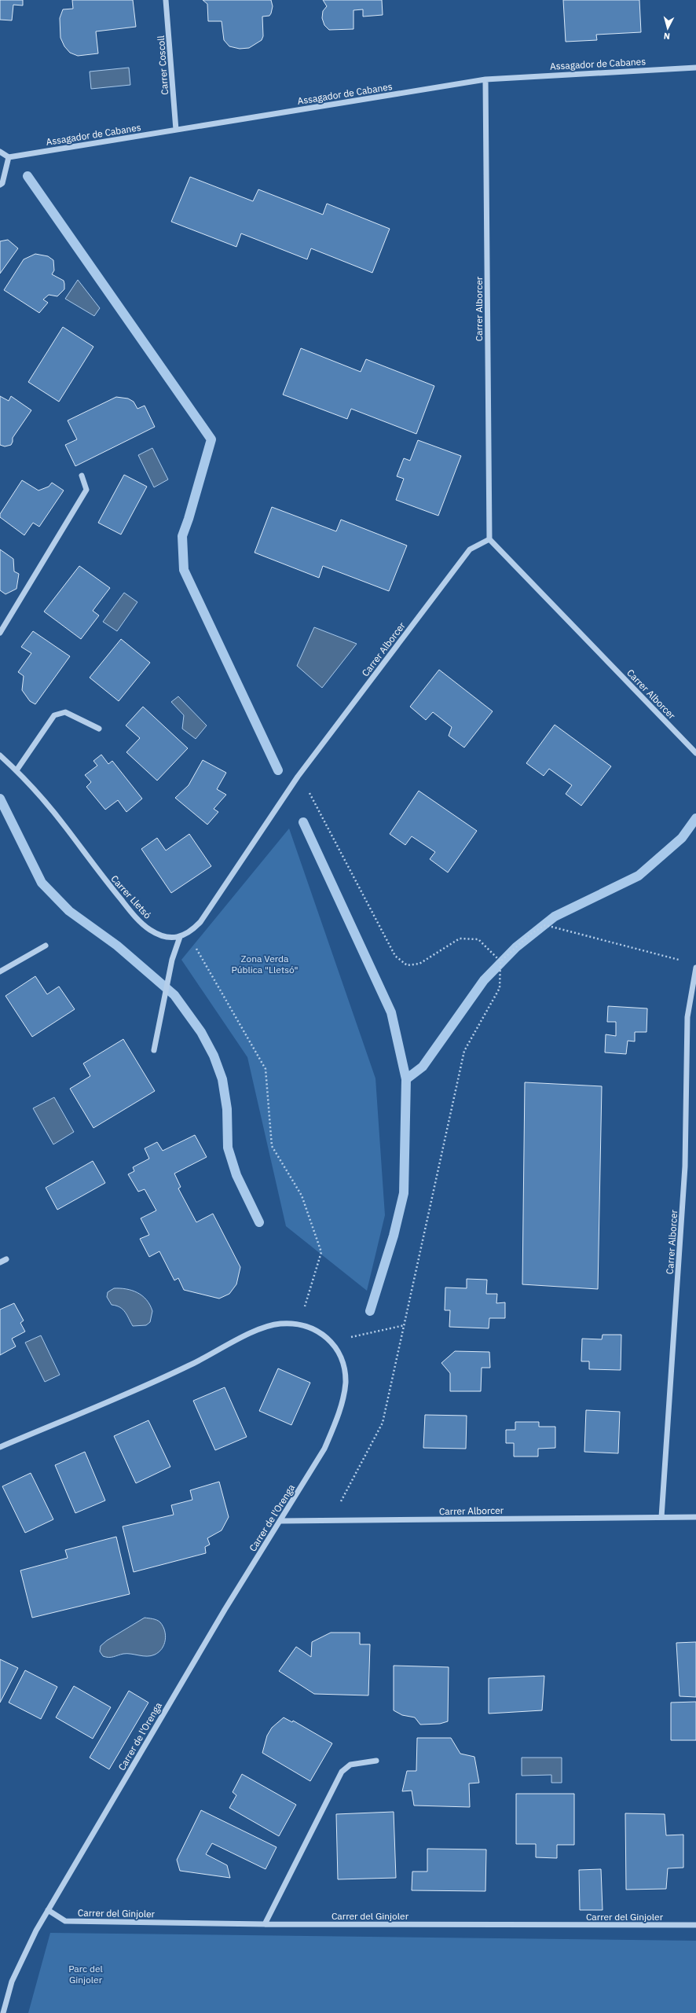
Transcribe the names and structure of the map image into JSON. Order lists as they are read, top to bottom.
{
  "streets": {
    "street": [
      "Assagador de Cabanes",
      "Carrer Coscoll",
      "Carrer Alborcer",
      "Carrer Lletsó",
      "Carrer de l'Orenga",
      "Carrer del Ginjoler"
    ]
  },
  "crossings": [
    ["Assagador de Cabanes", "Carrer Coscoll"],
    ["Assagador de Cabanes", "Carrer Alborcer"],
    ["Carrer Alborcer", "Carrer de l'Orenga"],
    ["Carrer de l'Orenga", "Carrer del Ginjoler"]
  ],
  "parks": ["Zona Verda Pública \"Lletsó\"", "Parc del Ginjoler"],
  "north": "bottom"
}
